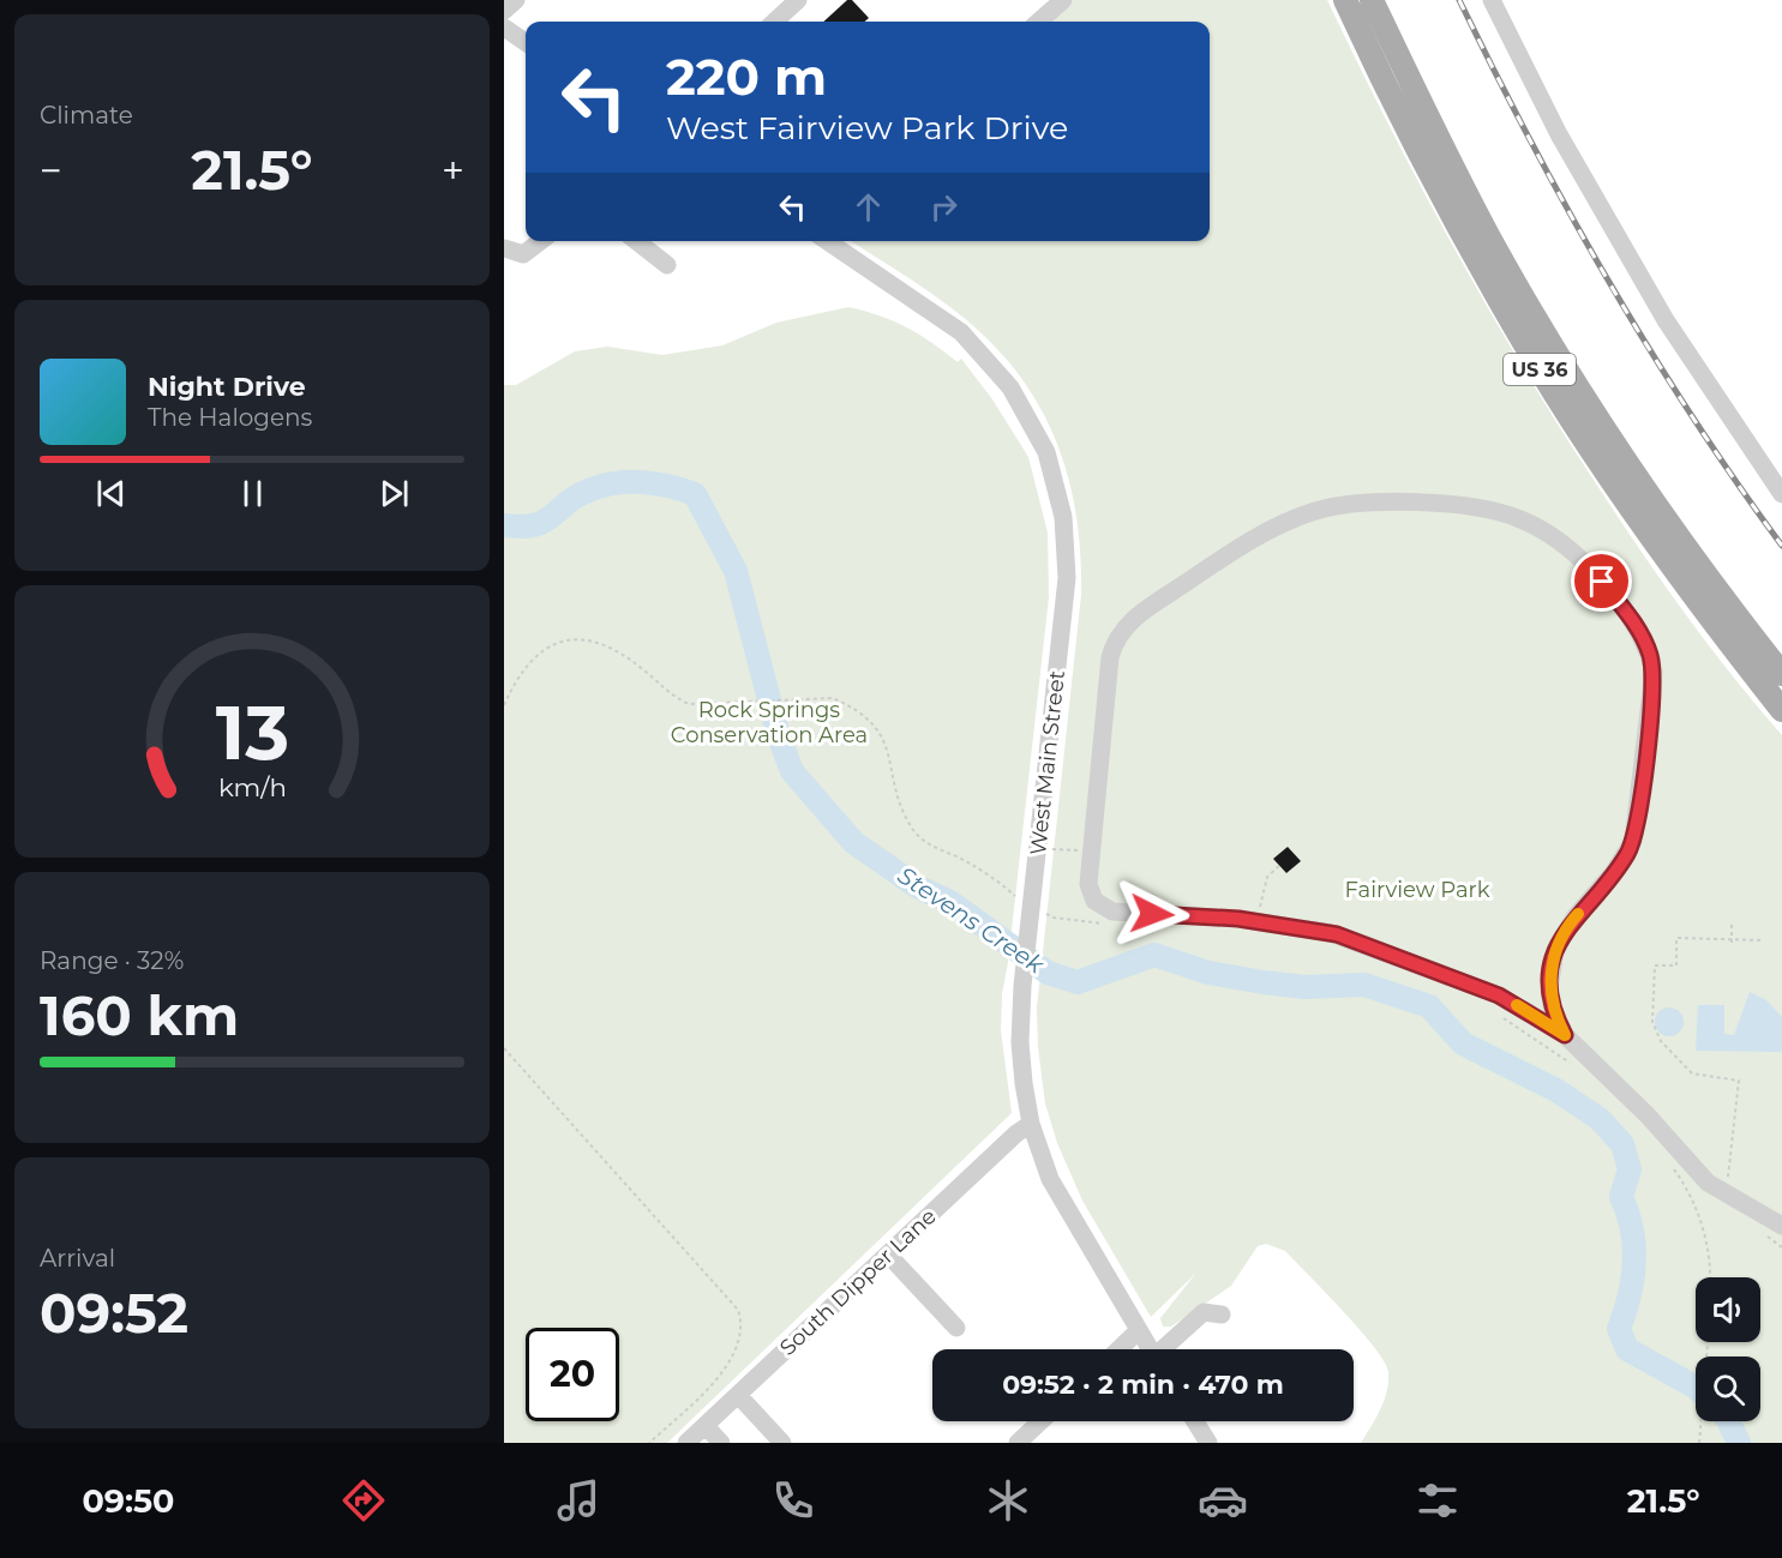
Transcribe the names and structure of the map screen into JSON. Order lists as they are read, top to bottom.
{
  "streets": {
    "main road": ["US 36"],
    "street": ["West Main Street", "South Dipper Lane"]
  },
  "crossings": [
    ["West Main Street", "South Dipper Lane"]
  ],
  "water": ["Stevens Creek"],
  "parks": ["Rock Springs Conservation Area", "Fairview Park"],
  "page": {
    "tile": [
      "Climate",
      ["Range · 32%", "160 km"],
      ["Arrival", "09:52"]
    ],
    "turn": ["220 m", "West Fairview Park Drive"],
    "heat": ["−", "21.5°", "+"],
    "song": ["Night Drive", "The Halogens"],
    "limit": "20",
    "trip": "09:52 · 2 min · 470 m",
    "tabs": ["09:50", "21.5°"],
    "gauge": ["13", "km/h"]
  }
}
